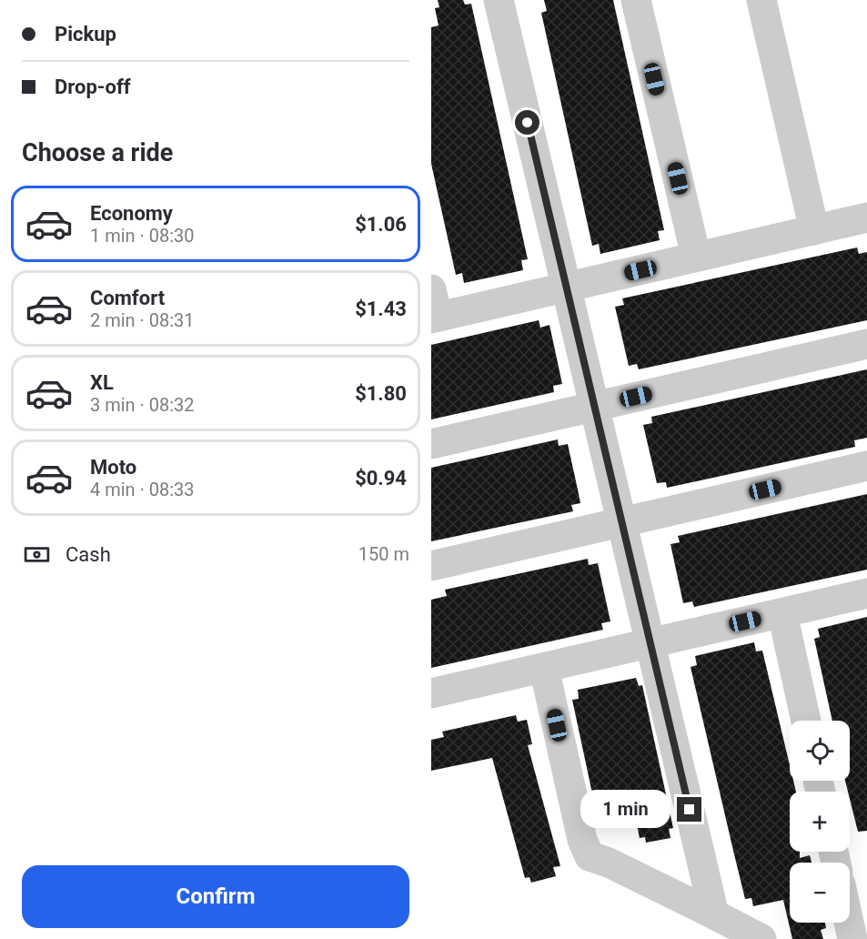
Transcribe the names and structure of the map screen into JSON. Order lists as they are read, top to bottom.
{
  "page": {
    "banner": ["Pickup", "Drop-off"],
    "heading": "Choose a ride",
    "list": [
      {
        "name": "Economy",
        "note": "1 min · 08:30",
        "value": "$1.06"
      },
      {
        "name": "Comfort",
        "note": "2 min · 08:31",
        "value": "$1.43"
      },
      {
        "name": "XL",
        "note": "3 min · 08:32",
        "value": "$1.80"
      },
      {
        "name": "Moto",
        "note": "4 min · 08:33",
        "value": "$0.94"
      }
    ],
    "pay": ["Cash", "150 m"],
    "map_buttons": ["+", "−"],
    "bubble": "1 min",
    "buttons": "Confirm"
  }
}
